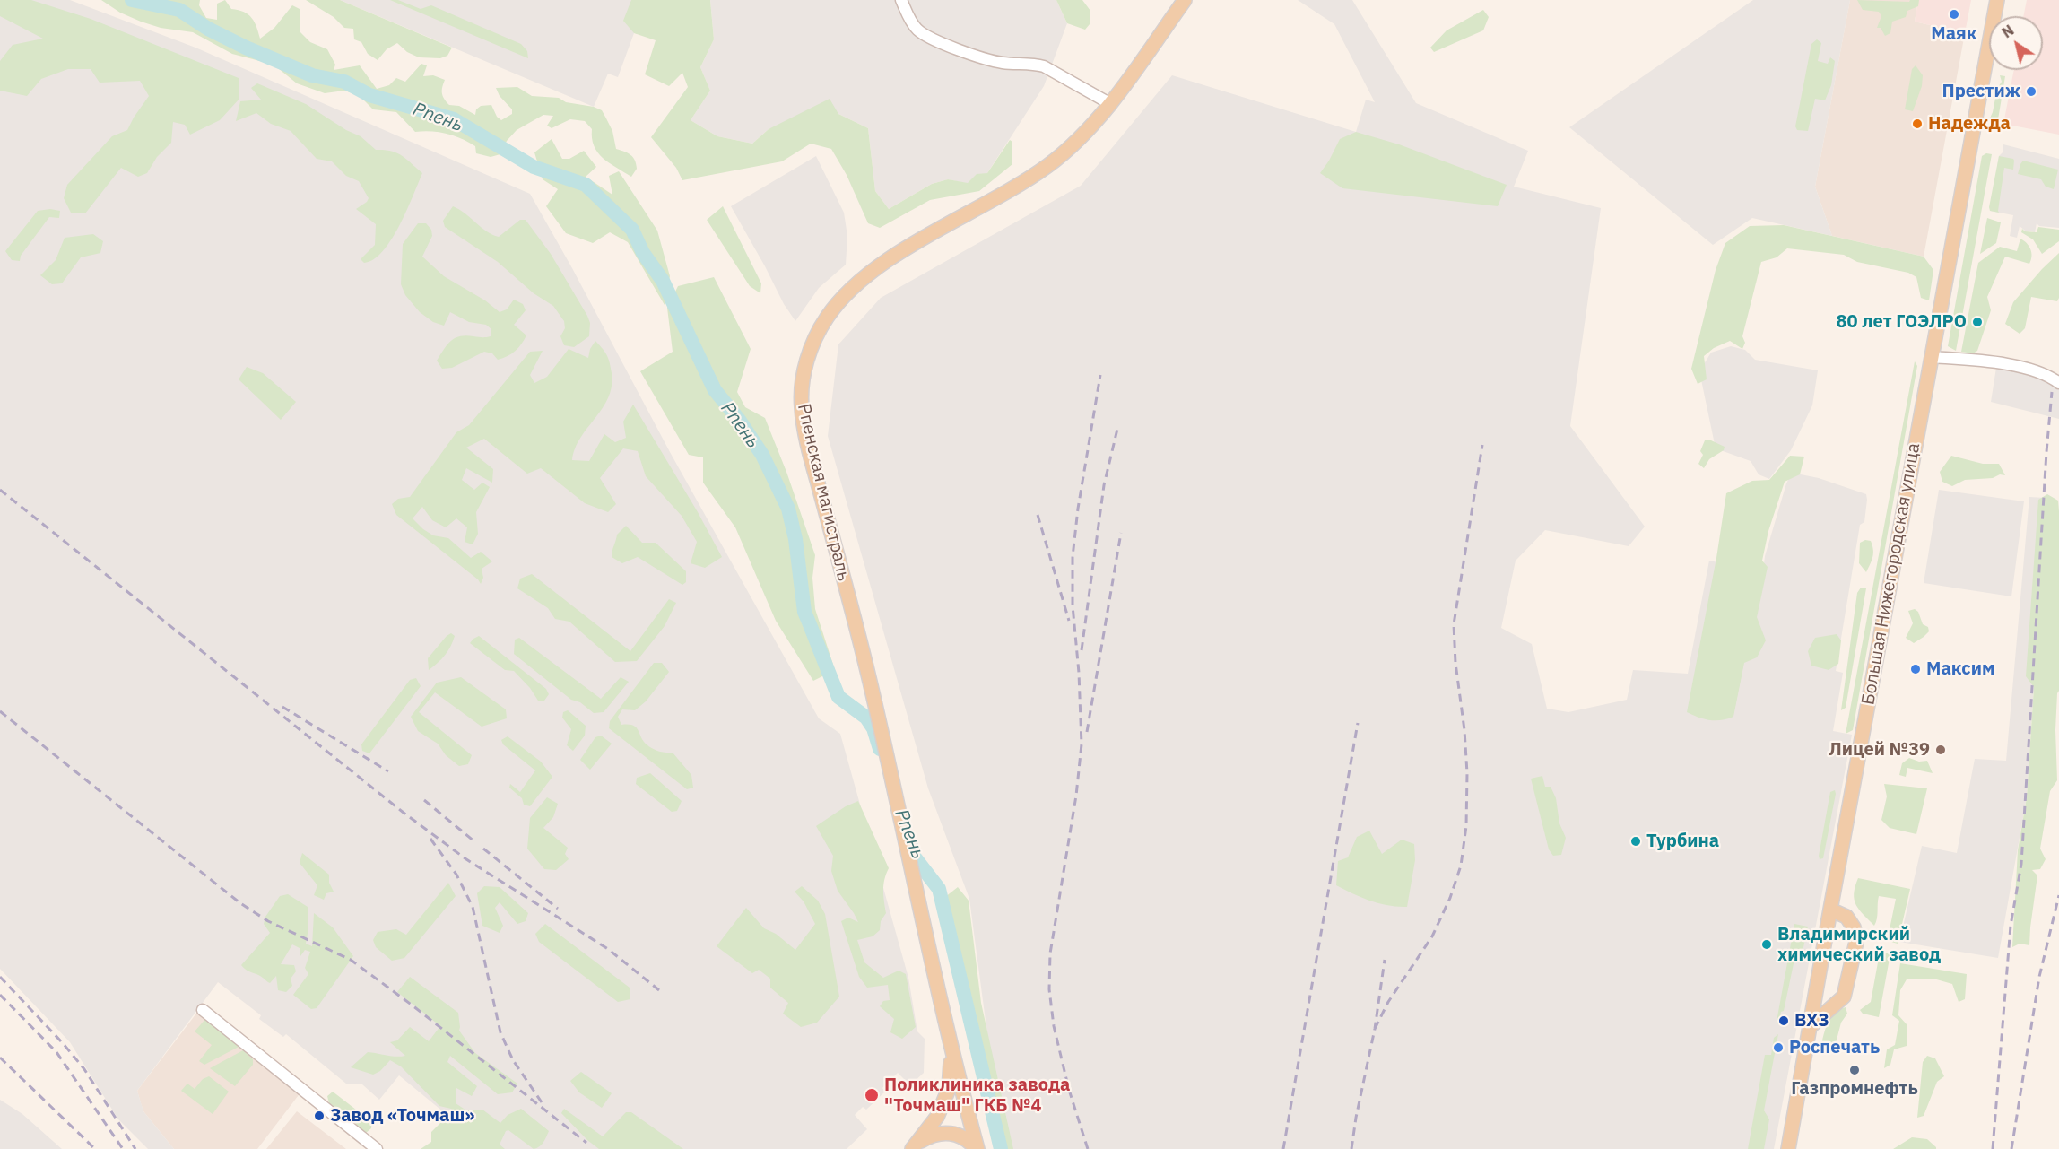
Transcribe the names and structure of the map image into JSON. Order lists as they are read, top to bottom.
{
  "streets": {
    "main road": ["Рпенская магистраль", "Большая Нижегородская улица"]
  },
  "water": ["Рпень"],
  "places": [
    "Маяк",
    "Престиж",
    "Надежда",
    "80 лет ГОЭЛРО",
    "Максим",
    "Лицей №39",
    "Турбина",
    "Владимирский химический завод",
    "ВХЗ",
    "Роспечать",
    "Газпромнефть",
    "Поликлиника завода \"Точмаш\" ГКБ №4",
    "Завод «Точмаш»"
  ],
  "north": "top left"
}
